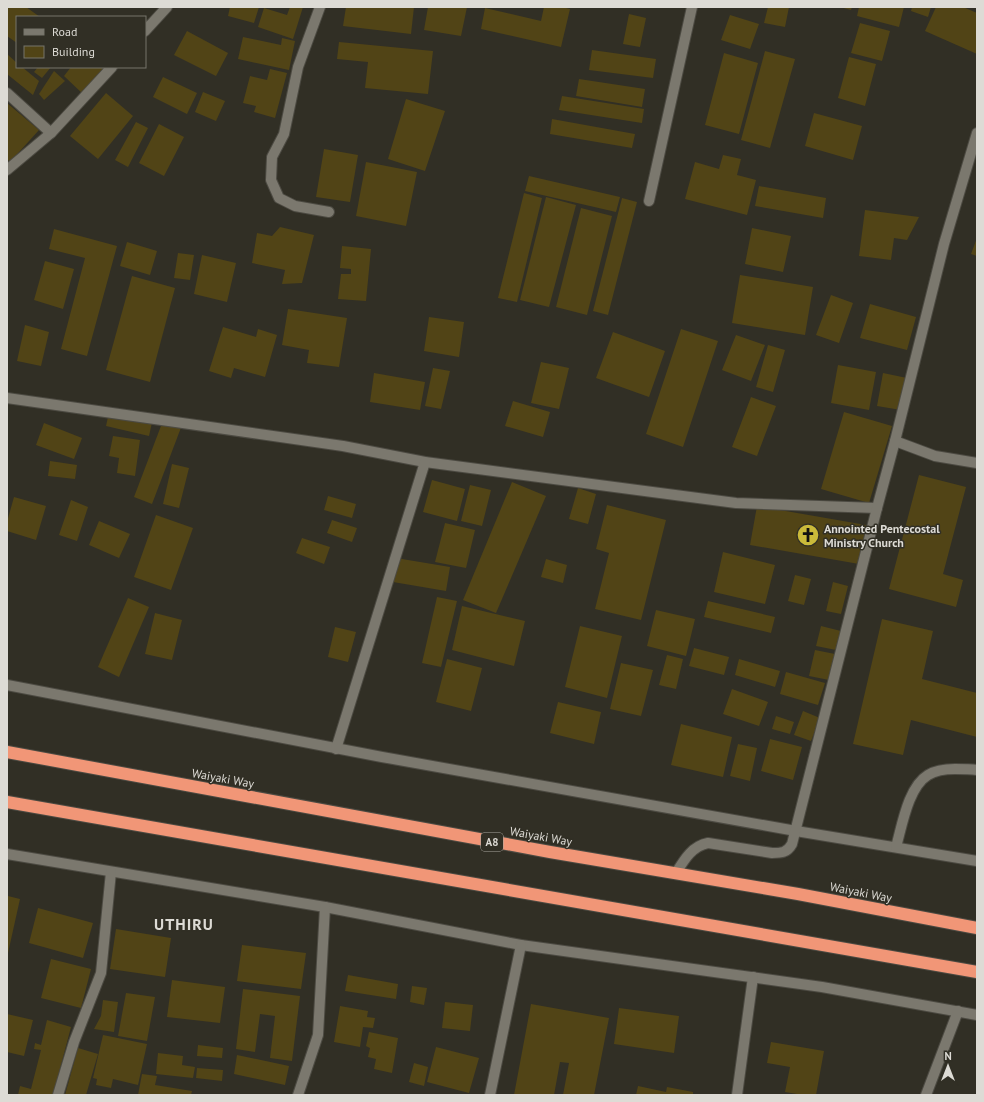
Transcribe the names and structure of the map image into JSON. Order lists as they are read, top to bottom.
{
  "streets": {
    "highway": ["Waiyaki Way", "A8"]
  },
  "districts": ["UTHIRU"],
  "places": {
    "church": ["Annointed Pentecostal Ministry Church"]
  },
  "legend": ["Road", "Building"],
  "north": "top"
}
